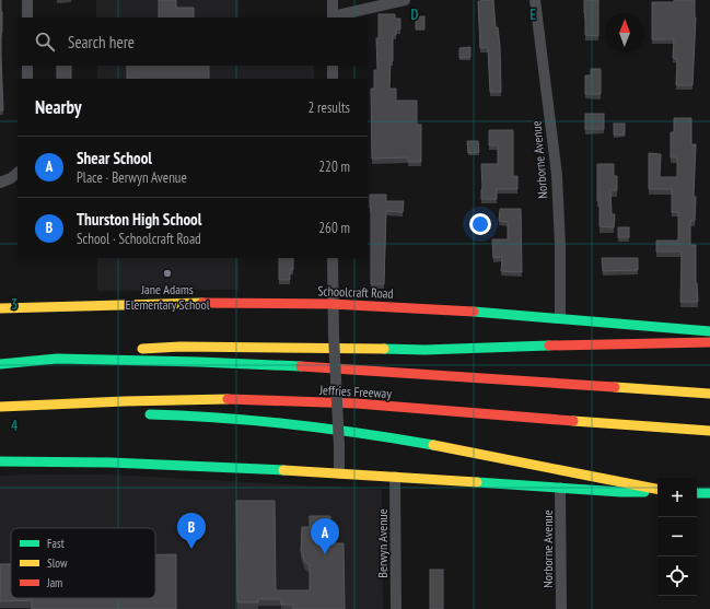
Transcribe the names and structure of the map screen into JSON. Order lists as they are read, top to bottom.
{
  "streets": {
    "main road": ["Schoolcraft Road", "Jeffries Freeway"],
    "street": ["Norborne Avenue", "Berwyn Avenue"]
  },
  "crossings": [
    ["Norborne Avenue", "Schoolcraft Road"]
  ],
  "places": ["Jane Adams Elementary School"],
  "legend": ["Fast", "Slow", "Jam"],
  "north": "top",
  "page": {
    "search": "Search here",
    "heading": ["Nearby", "2 results"],
    "list": [
      {
        "mark": "A",
        "name": "Shear School",
        "note": "Place · Berwyn Avenue",
        "value": "220 m"
      },
      {
        "mark": "B",
        "name": "Thurston High School",
        "note": "School · Schoolcraft Road",
        "value": "260 m"
      }
    ],
    "map_buttons": ["+", "−"],
    "pins": ["B", "A"]
  },
  "grid": {
    "columns": ["D", "E"],
    "rows": ["3", "4"]
  }
}
